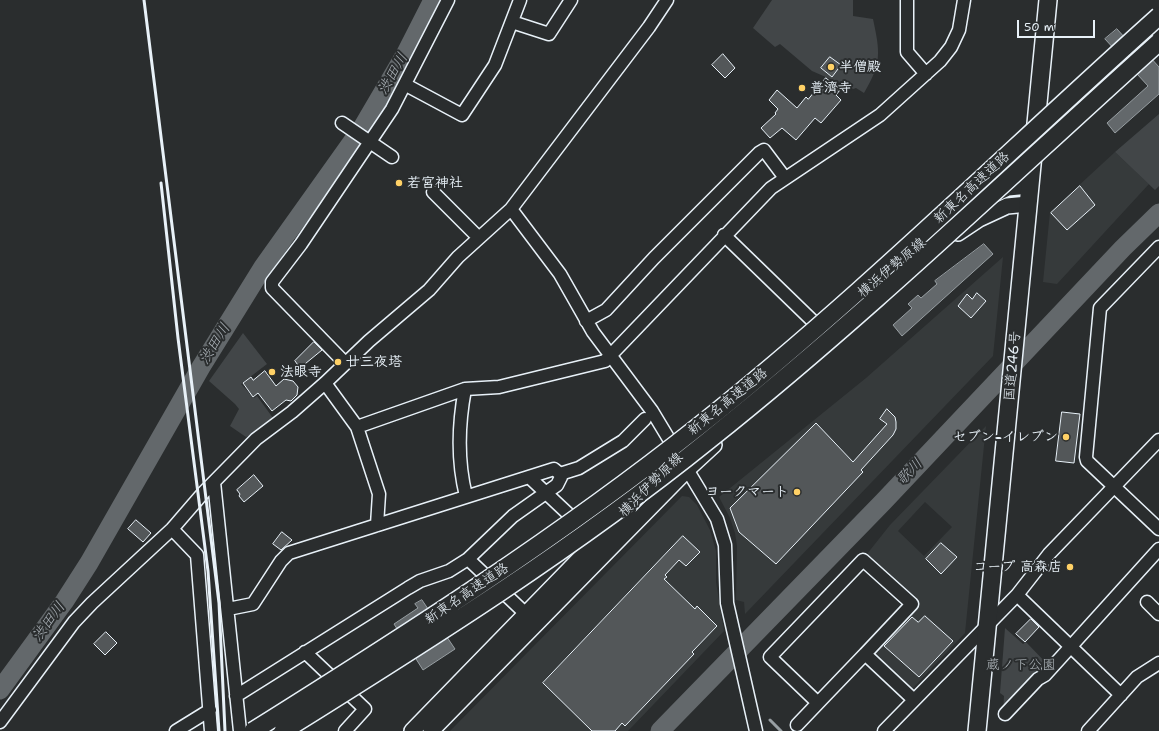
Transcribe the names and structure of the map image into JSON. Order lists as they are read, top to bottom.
{
  "streets": {
    "highway": ["新東名高速道路", "国道246号"],
    "main road": ["横浜伊勢原線"]
  },
  "crossings": [
    ["横浜伊勢原線", "国道246号"]
  ],
  "water": ["渋田川", "歌川"],
  "parks": ["蔵ノ下公園"],
  "places": [
    "半僧殿",
    "普濟寺",
    "若宮神社",
    "廿三夜塔",
    "法眼寺",
    "セブン-イレブン",
    "ヨークマート",
    "コープ 高森店"
  ],
  "scale_bar": "50 m"
}
